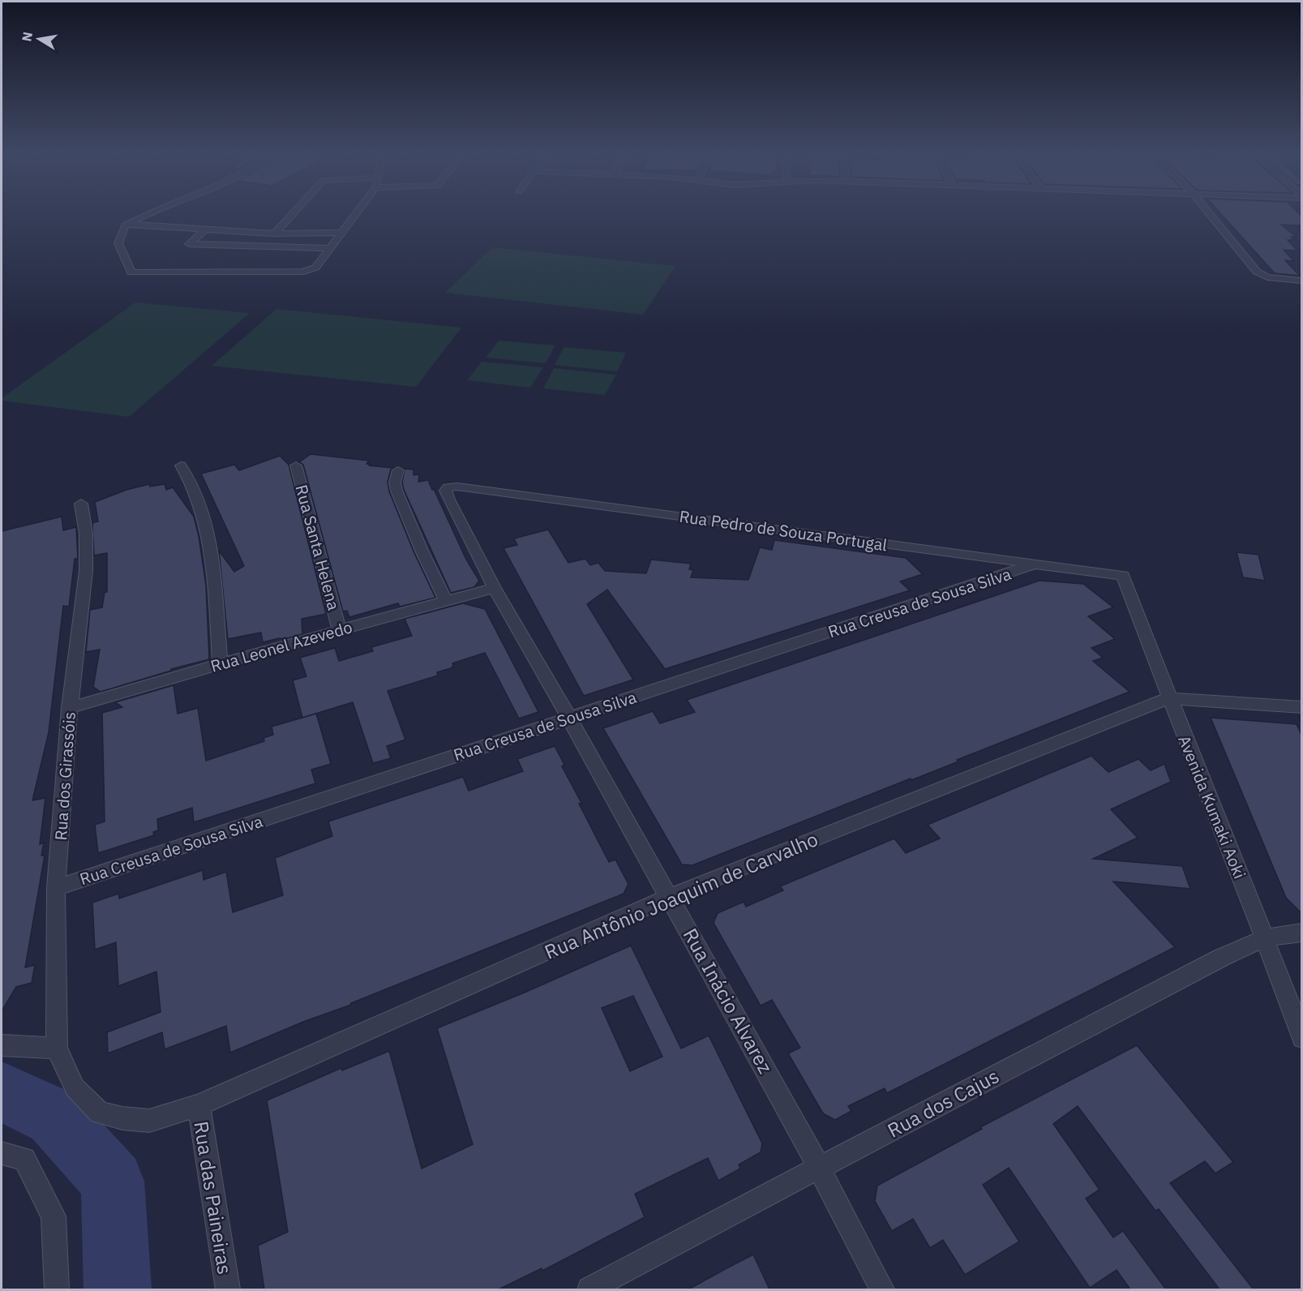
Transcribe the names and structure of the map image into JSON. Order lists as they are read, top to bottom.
{
  "streets": {
    "street": [
      "Rua Pedro de Souza Portugal",
      "Rua Santa Helena",
      "Rua Creusa de Sousa Silva",
      "Rua Leonel Azevedo",
      "Rua dos Girassóis",
      "Avenida Kumaki Aoki",
      "Rua Antônio Joaquim de Carvalho",
      "Rua Inácio Alvarez",
      "Rua dos Cajus",
      "Rua das Paineiras"
    ]
  },
  "crossings": [
    ["Rua Pedro de Souza Portugal", "Rua Creusa de Sousa Silva"],
    ["Rua Pedro de Souza Portugal", "Avenida Kumaki Aoki"],
    ["Rua Pedro de Souza Portugal", "Rua Inácio Alvarez"],
    ["Rua Santa Helena", "Rua Leonel Azevedo"],
    ["Rua Creusa de Sousa Silva", "Rua dos Girassóis"],
    ["Rua Creusa de Sousa Silva", "Rua Inácio Alvarez"],
    ["Rua Leonel Azevedo", "Rua dos Girassóis"],
    ["Rua Leonel Azevedo", "Rua Inácio Alvarez"],
    ["Rua dos Girassóis", "Rua Antônio Joaquim de Carvalho"],
    ["Avenida Kumaki Aoki", "Rua Antônio Joaquim de Carvalho"],
    ["Avenida Kumaki Aoki", "Rua dos Cajus"],
    ["Rua Antônio Joaquim de Carvalho", "Rua Inácio Alvarez"],
    ["Rua Antônio Joaquim de Carvalho", "Rua das Paineiras"],
    ["Rua Inácio Alvarez", "Rua dos Cajus"]
  ],
  "north": "left"
}
